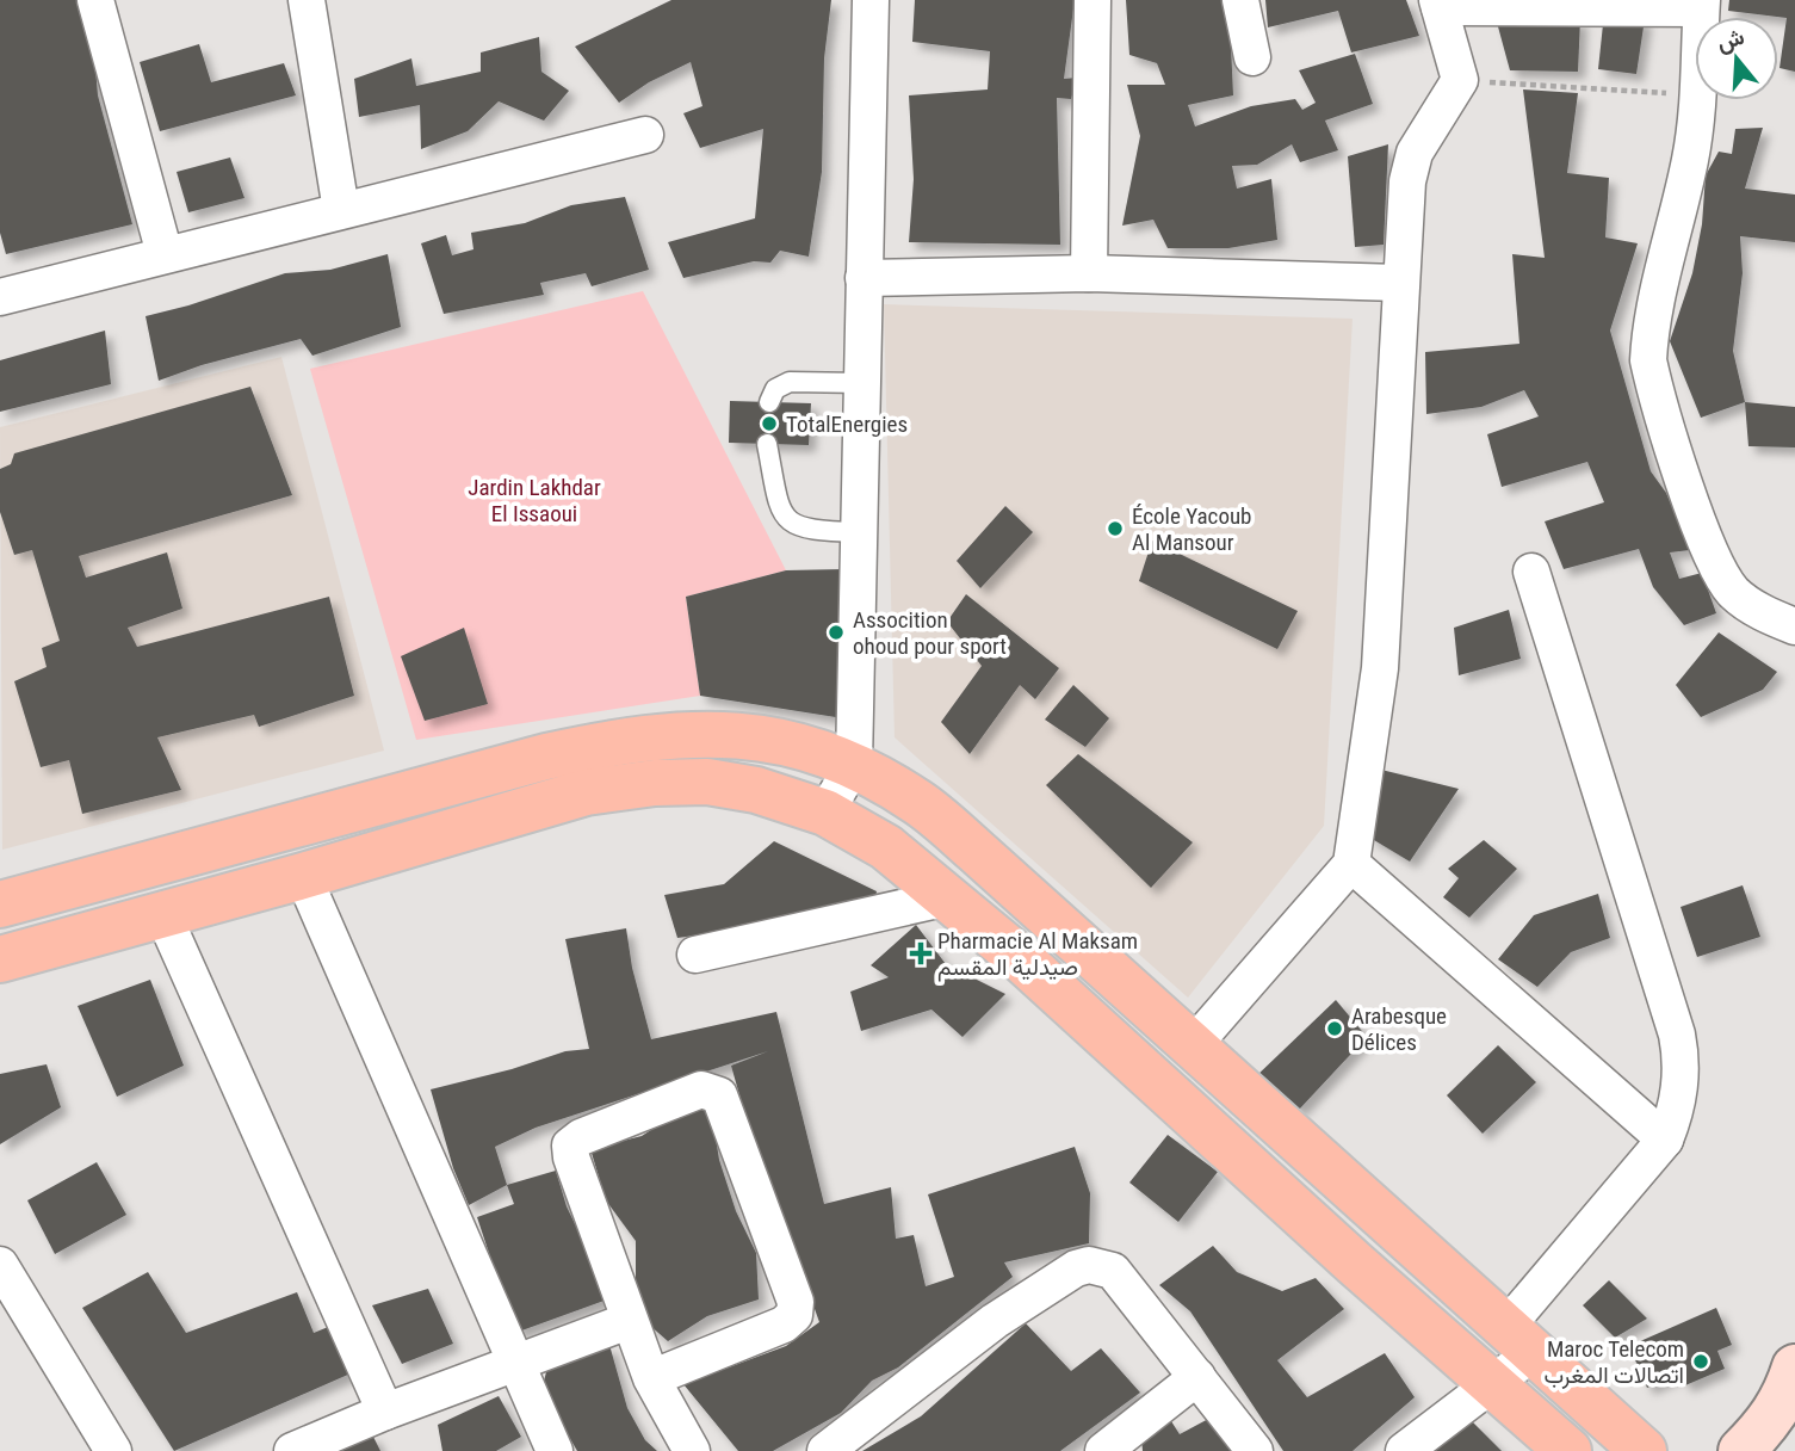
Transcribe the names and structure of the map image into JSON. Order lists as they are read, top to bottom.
{
  "parks": ["Jardin Lakhdar El Issaoui"],
  "places": {
    "other": [
      "TotalEnergies",
      "École Yacoub Al Mansour",
      "Assocition ohoud pour sport",
      "Arabesque Délices",
      "Maroc Telecom اتصالات المغرب"
    ],
    "health": ["Pharmacie Al Maksam صيدلية المقسم"]
  },
  "north": "top"
}
